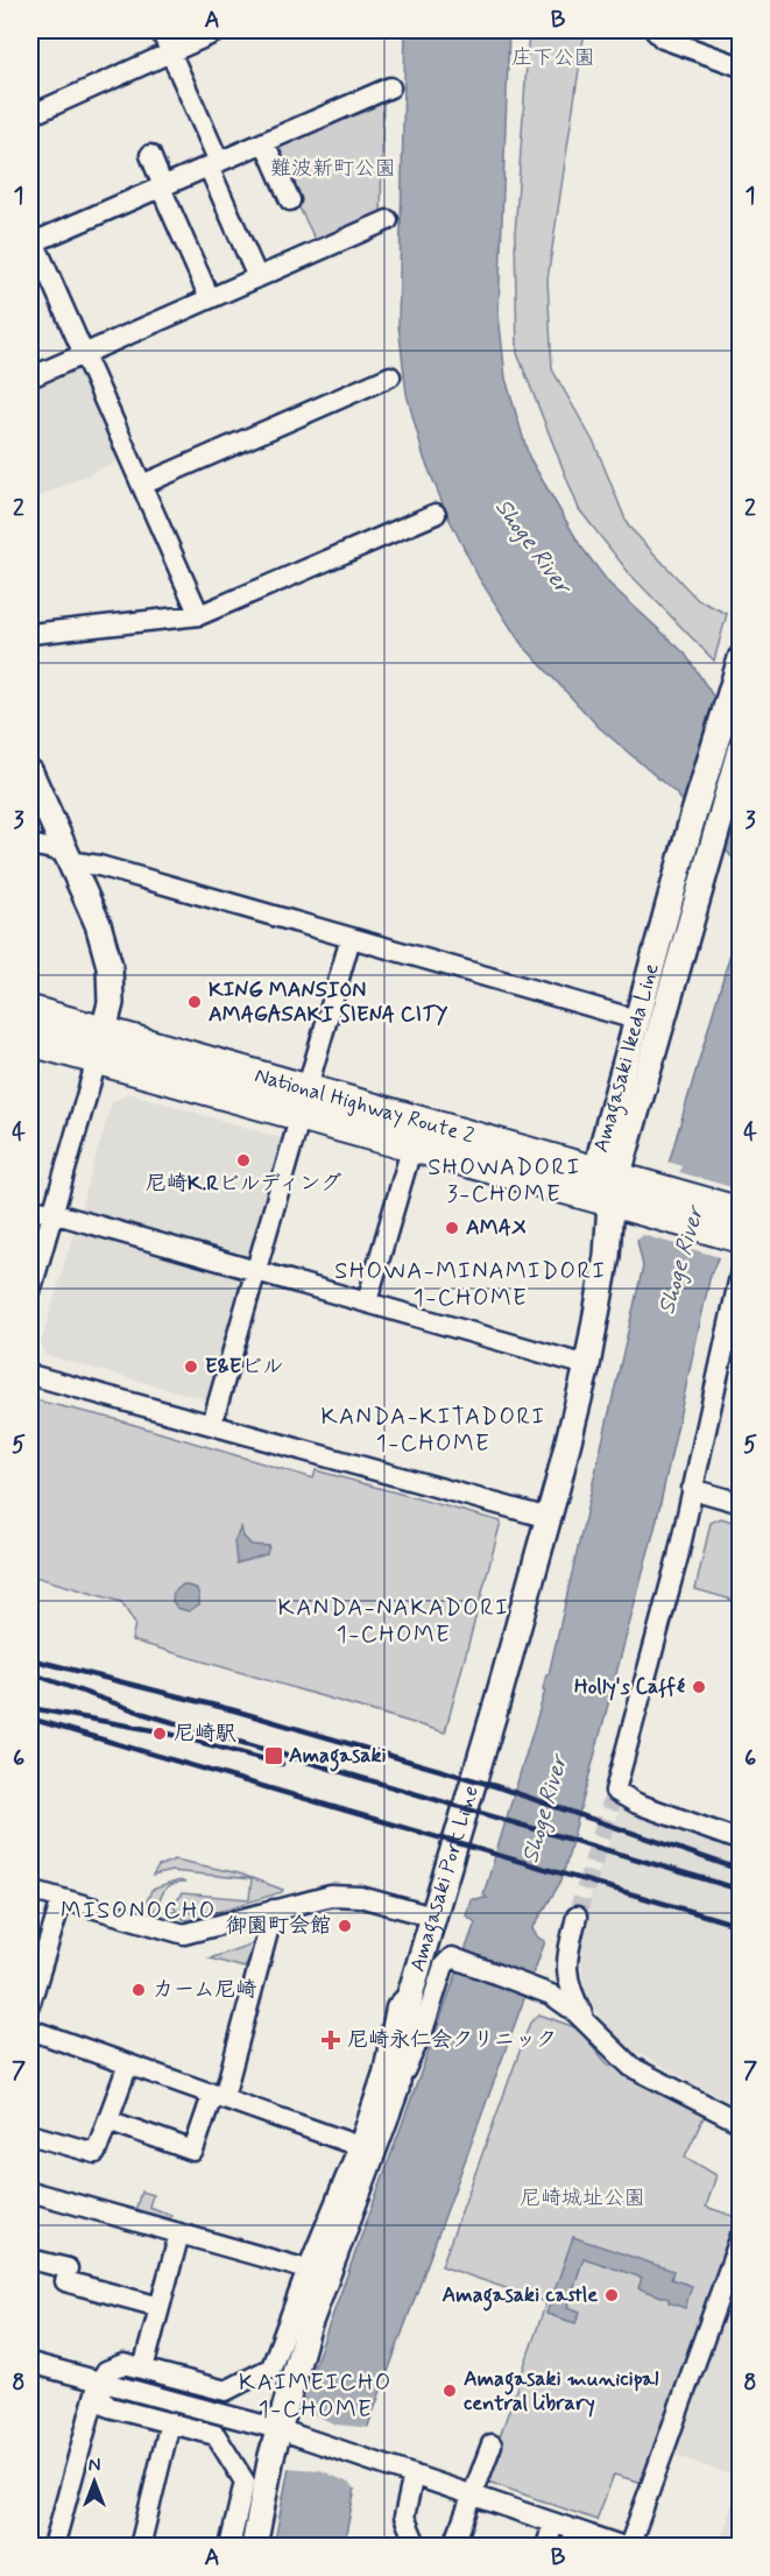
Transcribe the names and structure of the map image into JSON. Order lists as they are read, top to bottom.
{
  "streets": {
    "highway": ["National Highway Route 2"],
    "main road": ["Amagasaki Ikeda Line", "Amagasaki Port Line"]
  },
  "crossings": [
    ["Amagasaki Ikeda Line", "National Highway Route 2"],
    ["Amagasaki Ikeda Line", "Amagasaki Port Line"],
    ["National Highway Route 2", "Amagasaki Port Line"]
  ],
  "districts": [
    "SHOWADORI 3-CHOME",
    "SHOWA-MINAMIDORI 1-CHOME",
    "KANDA-KITADORI 1-CHOME",
    "KANDA-NAKADORI 1-CHOME",
    "MISONOCHO",
    "KAIMEICHO 1-CHOME"
  ],
  "water": ["Shoge River"],
  "parks": ["庄下公園", "難波新町公園", "尼崎城址公園"],
  "places": {
    "other": [
      "KING MANSION AMAGASAKI SIENA CITY",
      "尼崎K.Rビルディング",
      "AMAX",
      "E&Eビル",
      "Holly's Caffé",
      "尼崎駅",
      "御園町会館",
      "カーム尼崎",
      "Amagasaki castle",
      "Amagasaki municipal central library"
    ],
    "transit": ["Amagasaki"],
    "health": ["尼崎永仁会クリニック"]
  },
  "north": "top",
  "grid": {
    "columns": ["A", "B"],
    "rows": [
      "1",
      "2",
      "3",
      "4",
      "5",
      "6",
      "7",
      "8"
    ]
  }
}
